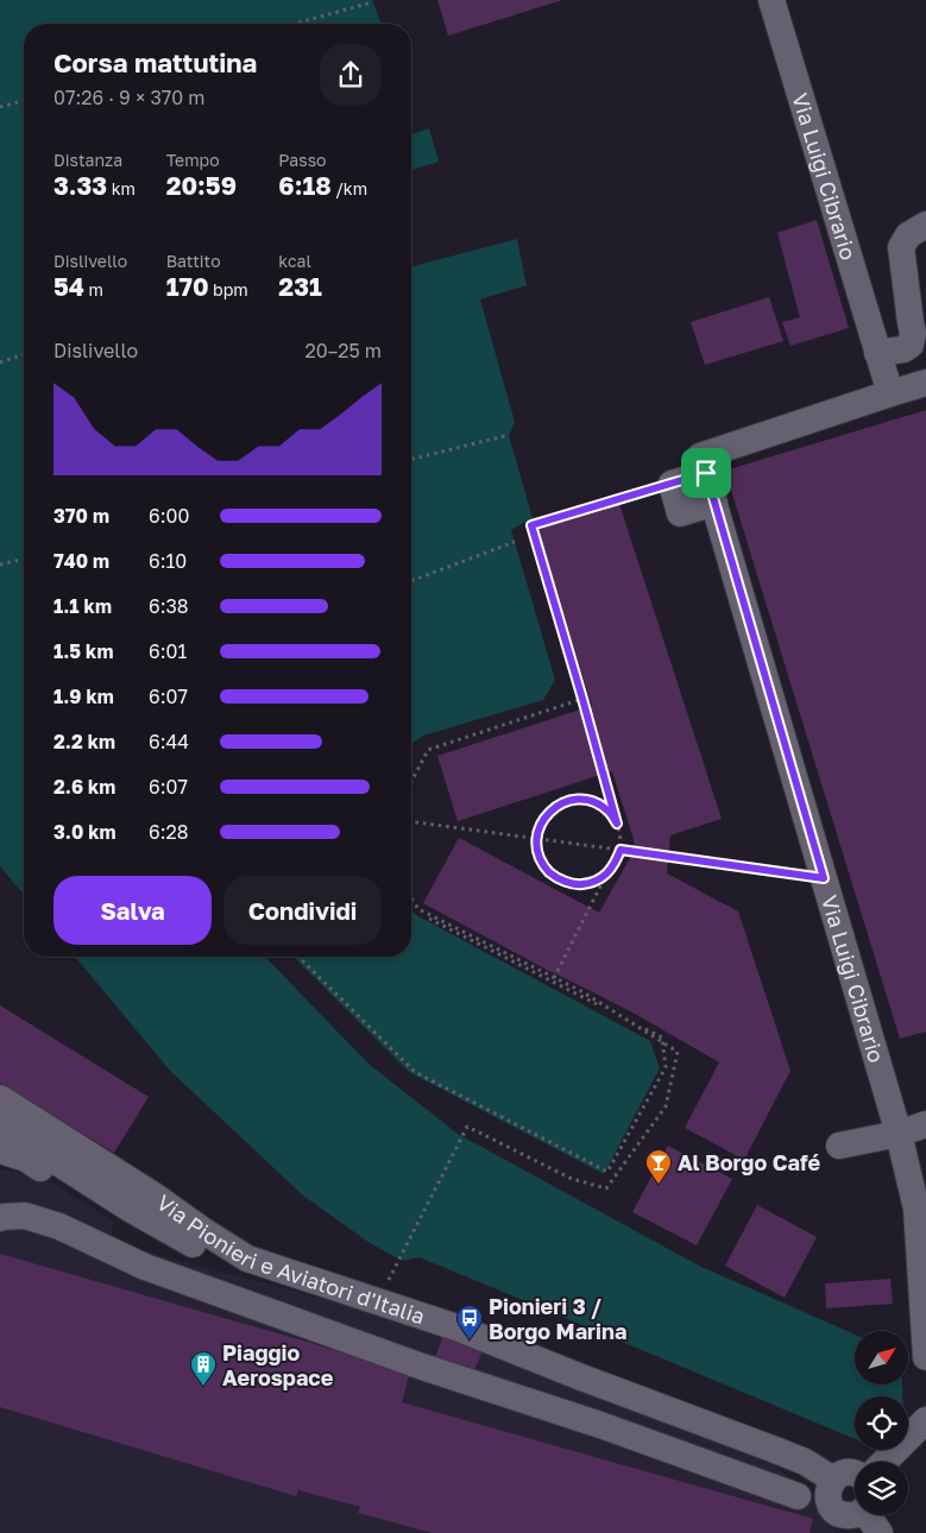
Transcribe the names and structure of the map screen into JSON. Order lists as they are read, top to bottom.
{
  "streets": {
    "street": ["Via Luigi Cibrario", "Via Pionieri e Aviatori d'Italia"]
  },
  "places": {
    "bar": ["Al Borgo Café"],
    "bus stop": ["Pionieri 3 / Borgo Marina"],
    "building": ["Piaggio Aerospace"]
  },
  "north": "top right",
  "page": {
    "heading": ["Corsa mattutina", "07:26 · 9 × 370 m"],
    "stats": [
      ["Distanza", "3.33 km"],
      ["Tempo", "20:59"],
      ["Passo", "6:18 /km"],
      ["Dislivello", "54 m"],
      ["Battito", "170 bpm"],
      ["kcal", "231"]
    ],
    "chart": ["Dislivello", "20–25 m"],
    "list": [
      {
        "name": "370 m",
        "note": "6:00"
      },
      {
        "name": "740 m",
        "note": "6:10"
      },
      {
        "name": "1.1 km",
        "note": "6:38"
      },
      {
        "name": "1.5 km",
        "note": "6:01"
      },
      {
        "name": "1.9 km",
        "note": "6:07"
      },
      {
        "name": "2.2 km",
        "note": "6:44"
      },
      {
        "name": "2.6 km",
        "note": "6:07"
      },
      {
        "name": "3.0 km",
        "note": "6:28"
      }
    ],
    "buttons": ["Salva", "Condividi"]
  }
}
